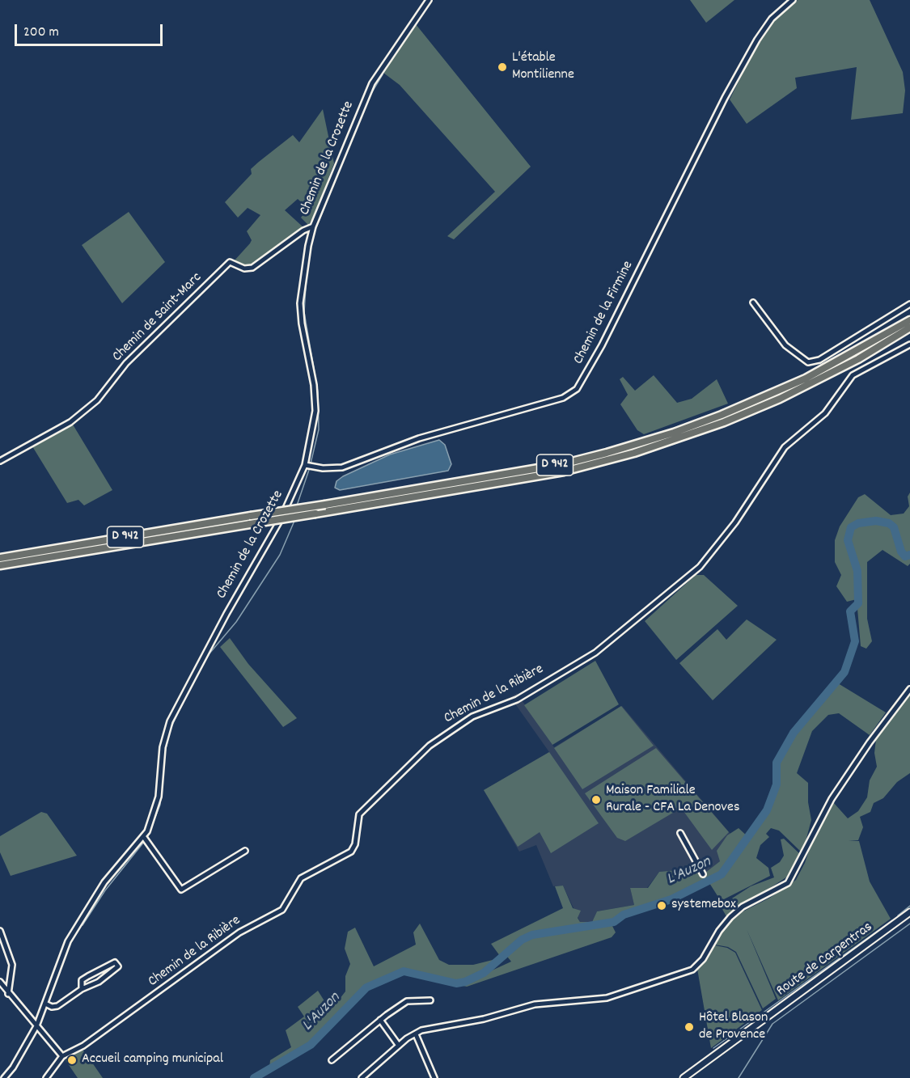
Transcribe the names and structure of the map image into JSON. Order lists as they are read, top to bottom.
{
  "streets": {
    "highway": ["D 942"],
    "main road": ["Route de Carpentras"],
    "street": [
      "Chemin de la Crozette",
      "Chemin de la Firmine",
      "Chemin de Saint-Marc",
      "Chemin de la Ribière"
    ]
  },
  "crossings": [
    ["Chemin de la Crozette", "Chemin de la Firmine"],
    ["Chemin de la Crozette", "Chemin de Saint-Marc"]
  ],
  "water": ["L'Auzon"],
  "places": [
    "L'étable Montilienne",
    "Maison Familiale Rurale - CFA La Denoves",
    "systemebox",
    "Hôtel Blason de Provence",
    "Accueil camping municipal"
  ],
  "scale_bar": "200 m"
}
